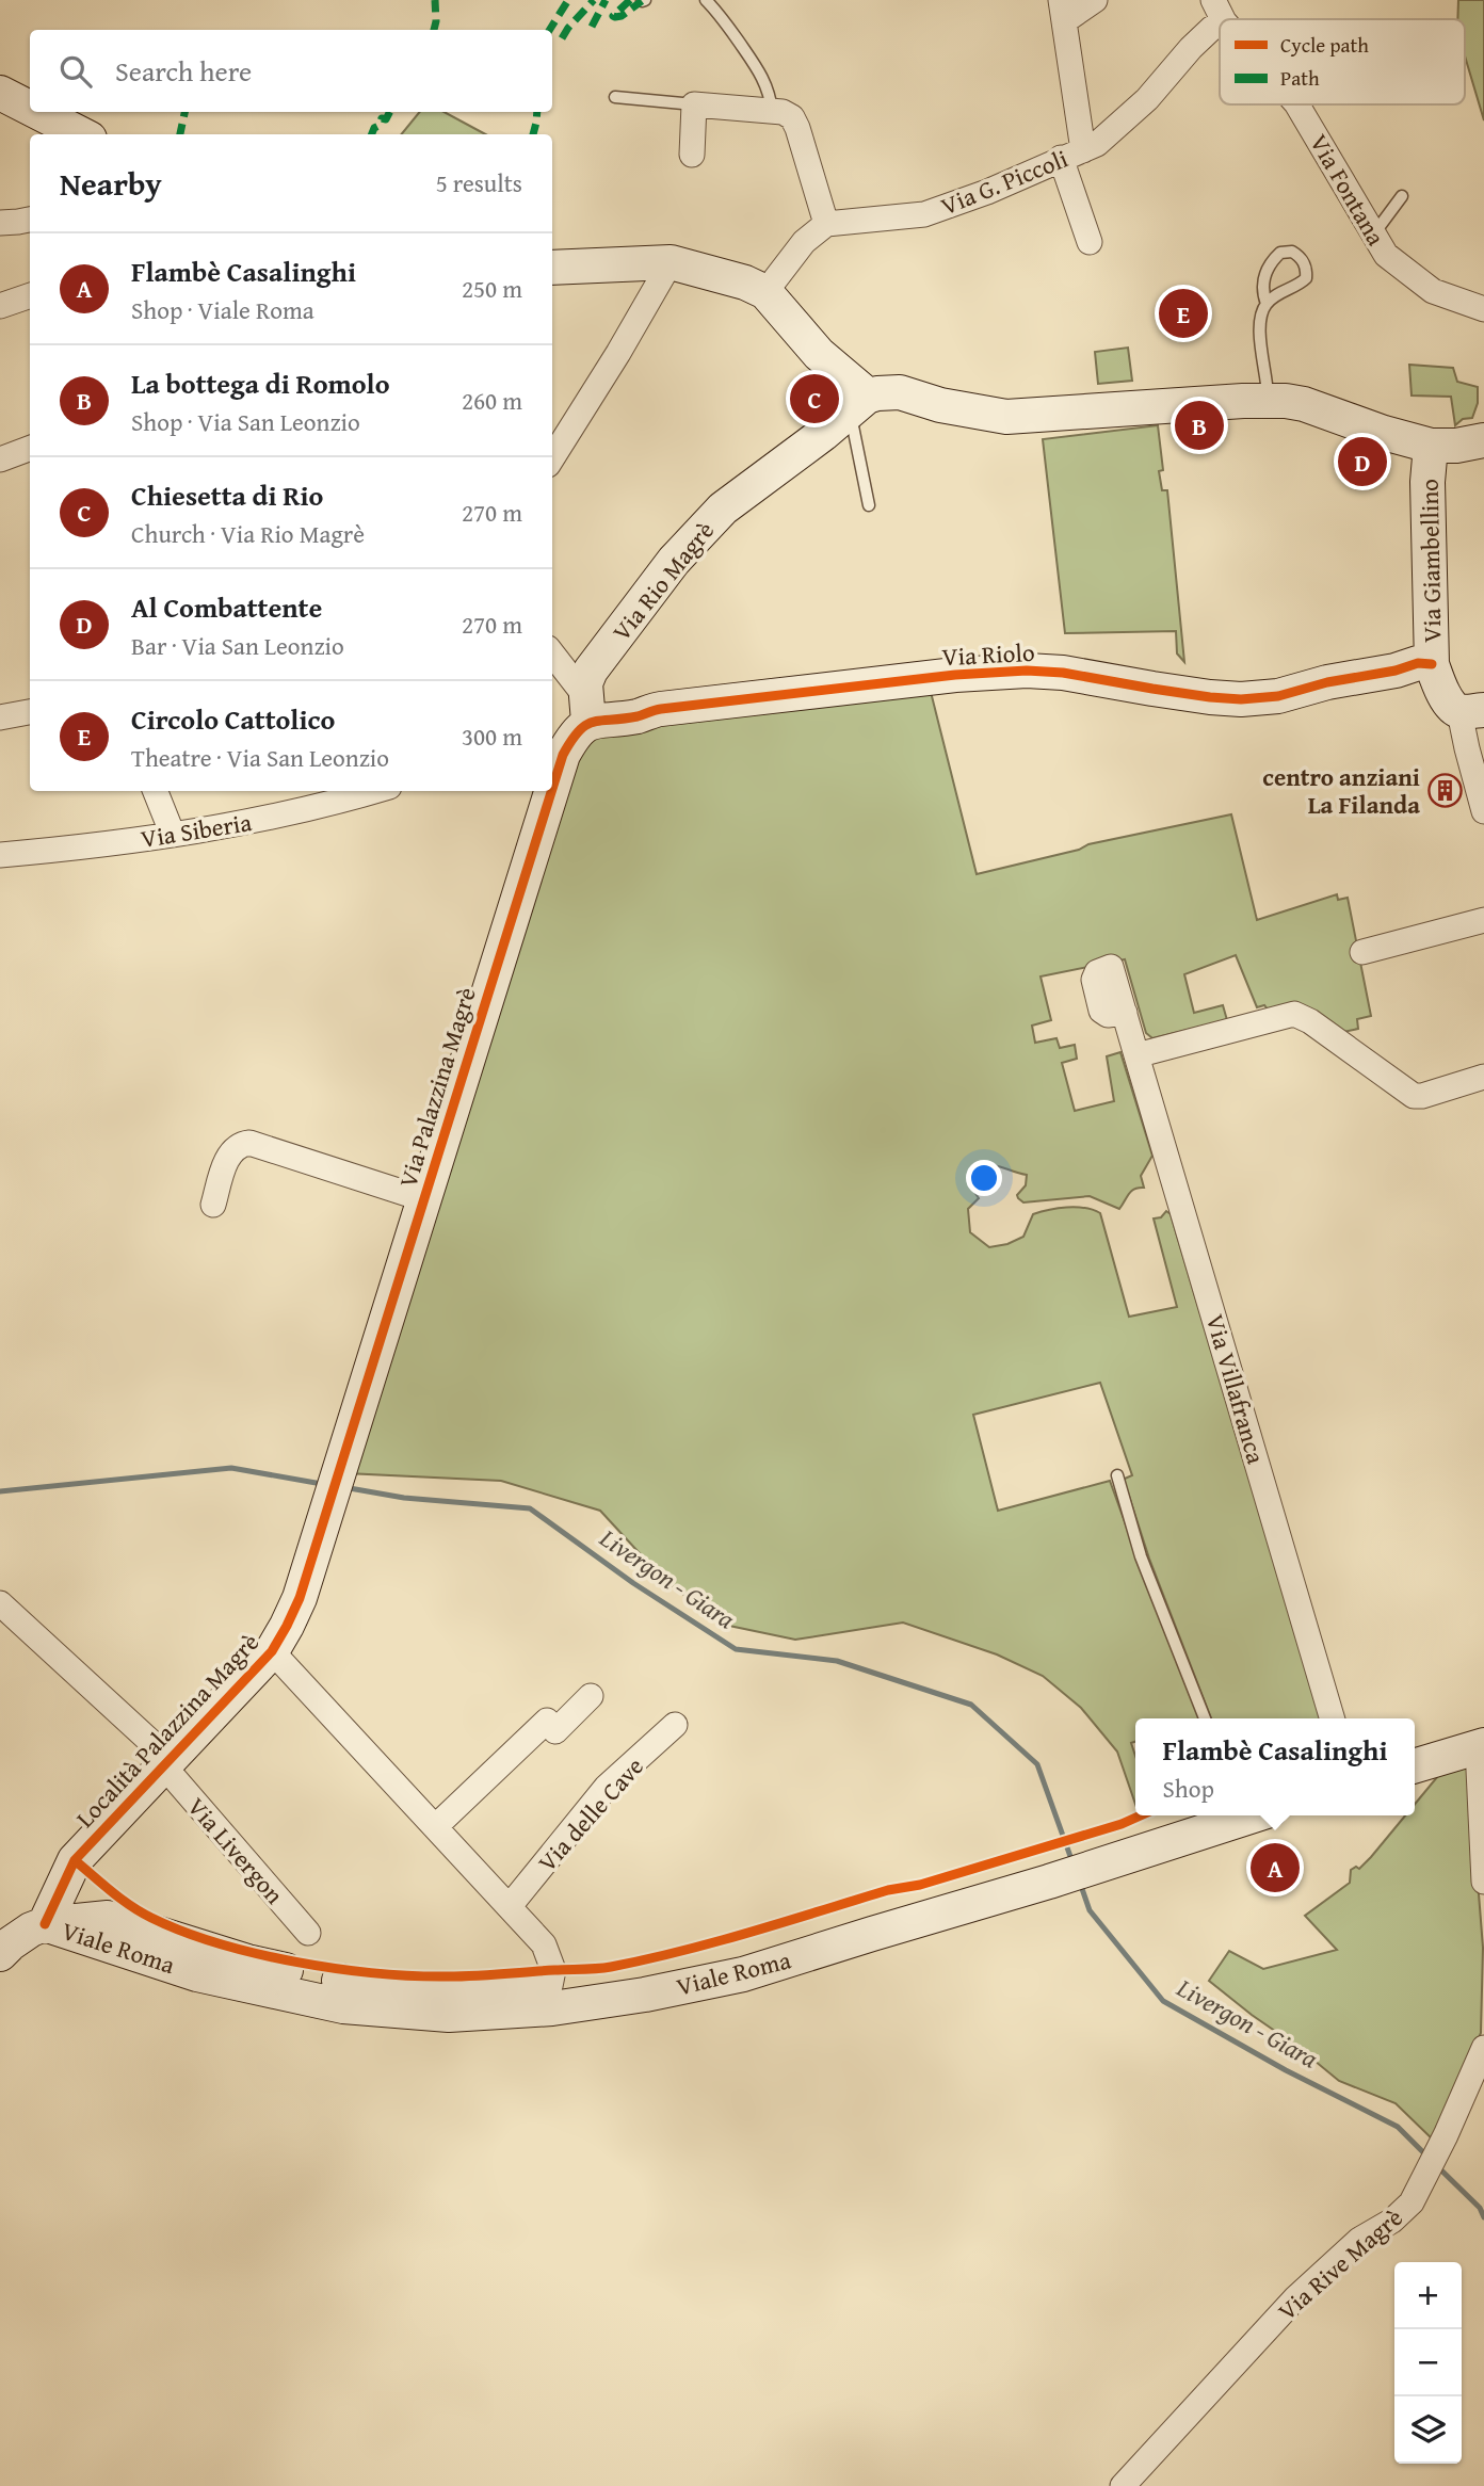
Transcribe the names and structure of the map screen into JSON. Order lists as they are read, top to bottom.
{
  "streets": {
    "street": [
      "Via G. Piccoli",
      "Via Fontana",
      "Via Giambellino",
      "Via Rio Magrè",
      "Via Riolo",
      "Via Siberia",
      "Via Palazzina Magrè",
      "Via Villafranca",
      "Località Palazzina Magrè",
      "Via delle Cave",
      "Via Livergon",
      "Viale Roma",
      "Via Rive Magrè"
    ]
  },
  "crossings": [
    ["Via Giambellino", "Via Riolo"],
    ["Via Rio Magrè", "Via Riolo"],
    ["Via Rio Magrè", "Via Palazzina Magrè"],
    ["Via Riolo", "Via Palazzina Magrè"],
    ["Via Palazzina Magrè", "Località Palazzina Magrè"],
    ["Località Palazzina Magrè", "Via Livergon"],
    ["Località Palazzina Magrè", "Viale Roma"]
  ],
  "water": ["Livergon - Giara"],
  "places": {
    "building": ["centro anziani La Filanda"]
  },
  "legend": ["Cycle path", "Path"],
  "page": {
    "search": "Search here",
    "heading": ["Nearby", "5 results"],
    "list": [
      {
        "mark": "A",
        "name": "Flambè Casalinghi",
        "note": "Shop · Viale Roma",
        "value": "250 m"
      },
      {
        "mark": "B",
        "name": "La bottega di Romolo",
        "note": "Shop · Via San Leonzio",
        "value": "260 m"
      },
      {
        "mark": "C",
        "name": "Chiesetta di Rio",
        "note": "Church · Via Rio Magrè",
        "value": "270 m"
      },
      {
        "mark": "D",
        "name": "Al Combattente",
        "note": "Bar · Via San Leonzio",
        "value": "270 m"
      },
      {
        "mark": "E",
        "name": "Circolo Cattolico",
        "note": "Theatre · Via San Leonzio",
        "value": "300 m"
      }
    ],
    "pins": [
      "E",
      "C",
      "B",
      "D",
      "A"
    ],
    "popup": ["Flambè Casalinghi", "Shop"],
    "map_buttons": ["+", "−"]
  }
}
